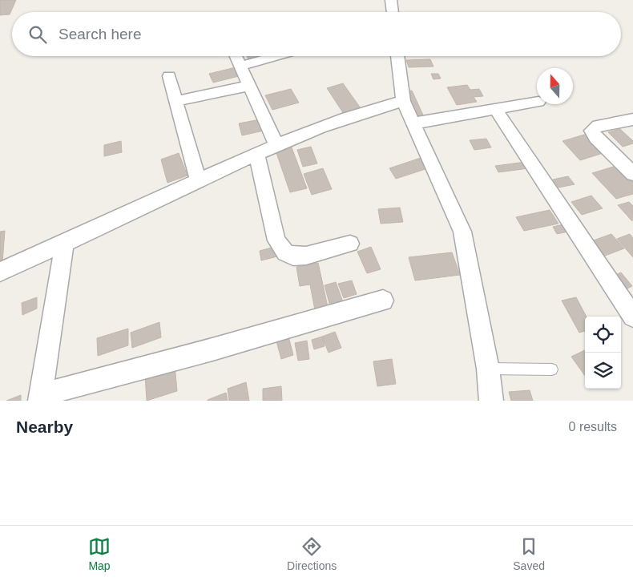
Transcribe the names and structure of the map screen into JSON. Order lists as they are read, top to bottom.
{
  "north": "top",
  "page": {
    "search": "Search here",
    "heading": ["Nearby", "0 results"],
    "nav": ["Map", "Directions", "Saved"]
  }
}
